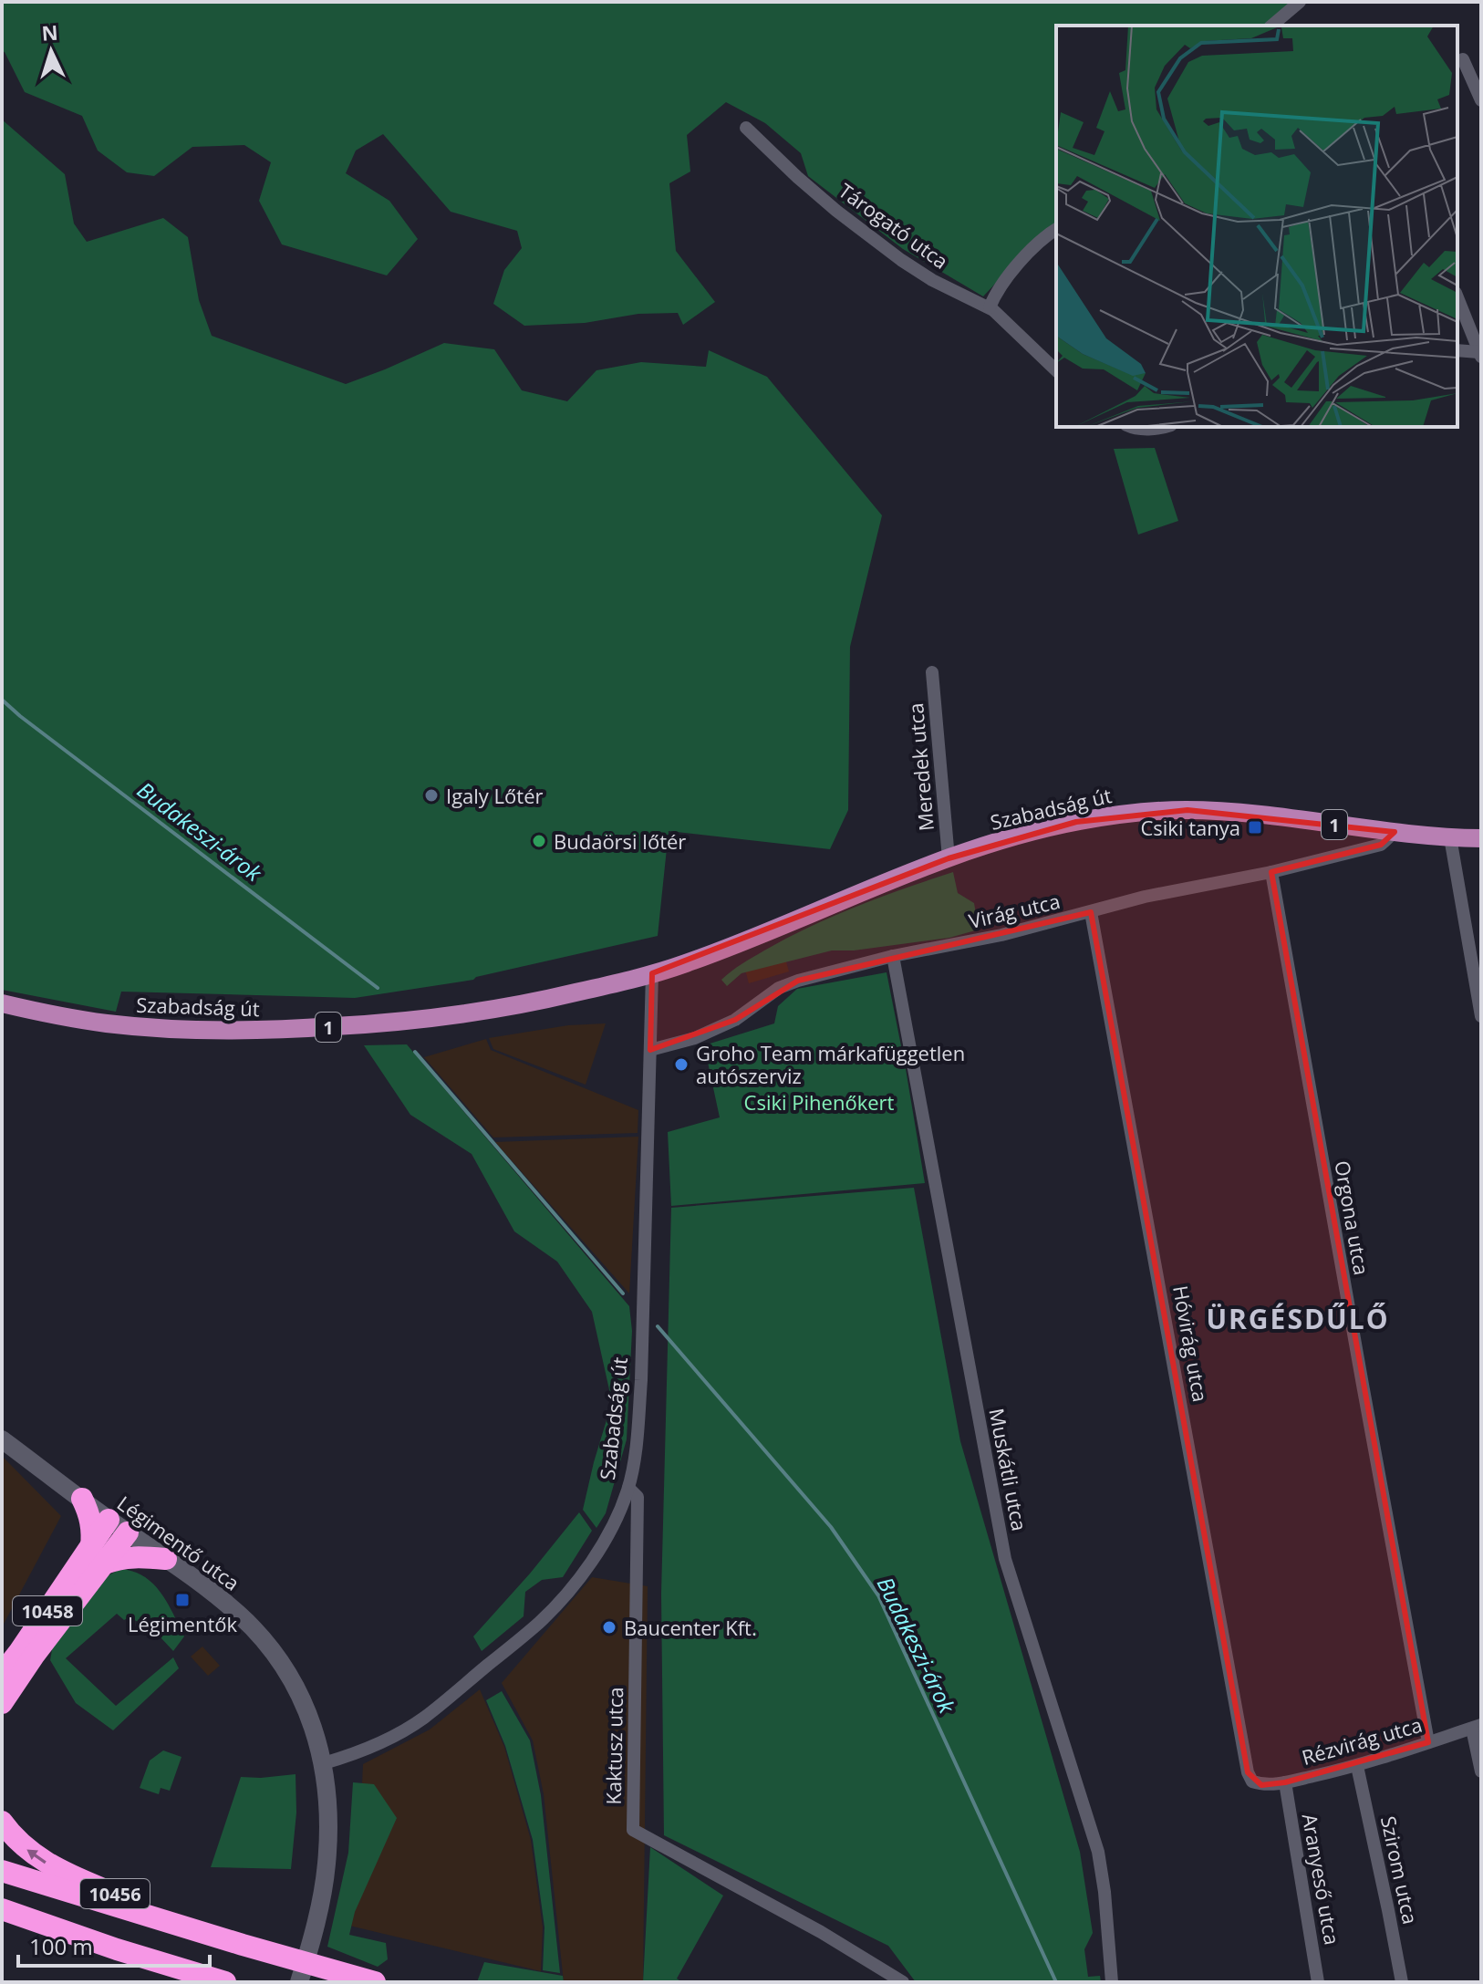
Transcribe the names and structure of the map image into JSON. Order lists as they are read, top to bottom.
{
  "streets": {
    "highway": ["10458", "10456"],
    "main road": ["Szabadság út", "1", "Légimentő utca"],
    "street": [
      "Tárogató utca",
      "Meredek utca",
      "Virág utca",
      "Orgona utca",
      "Hóvirág utca",
      "Muskátli utca",
      "Rézvirág utca",
      "Kaktusz utca",
      "Szirom utca",
      "Aranyeső utca"
    ]
  },
  "crossings": [
    ["Meredek utca", "Szabadság út"],
    ["Szabadság út", "Virág utca"],
    ["Szabadság út", "Légimentő utca"],
    ["Szabadság út", "Kaktusz utca"],
    ["Virág utca", "Orgona utca"],
    ["Virág utca", "Hóvirág utca"],
    ["Virág utca", "Muskátli utca"],
    ["Orgona utca", "Rézvirág utca"],
    ["Hóvirág utca", "Rézvirág utca"],
    ["Légimentő utca", "10458"],
    ["Rézvirág utca", "Szirom utca"],
    ["Rézvirág utca", "Aranyeső utca"]
  ],
  "districts": ["ÜRGÉSDŰLŐ"],
  "water": ["Budakeszi-árok"],
  "parks": ["Csiki Pihenőkert"],
  "places": {
    "other": [
      "Igaly Lőtér",
      "Budaörsi lőtér",
      "Groho Team márkafüggetlen autószerviz",
      "Baucenter Kft."
    ],
    "transit": ["Csiki tanya", "Légimentők"]
  },
  "scale_bar": "100 m",
  "north": "top"
}
